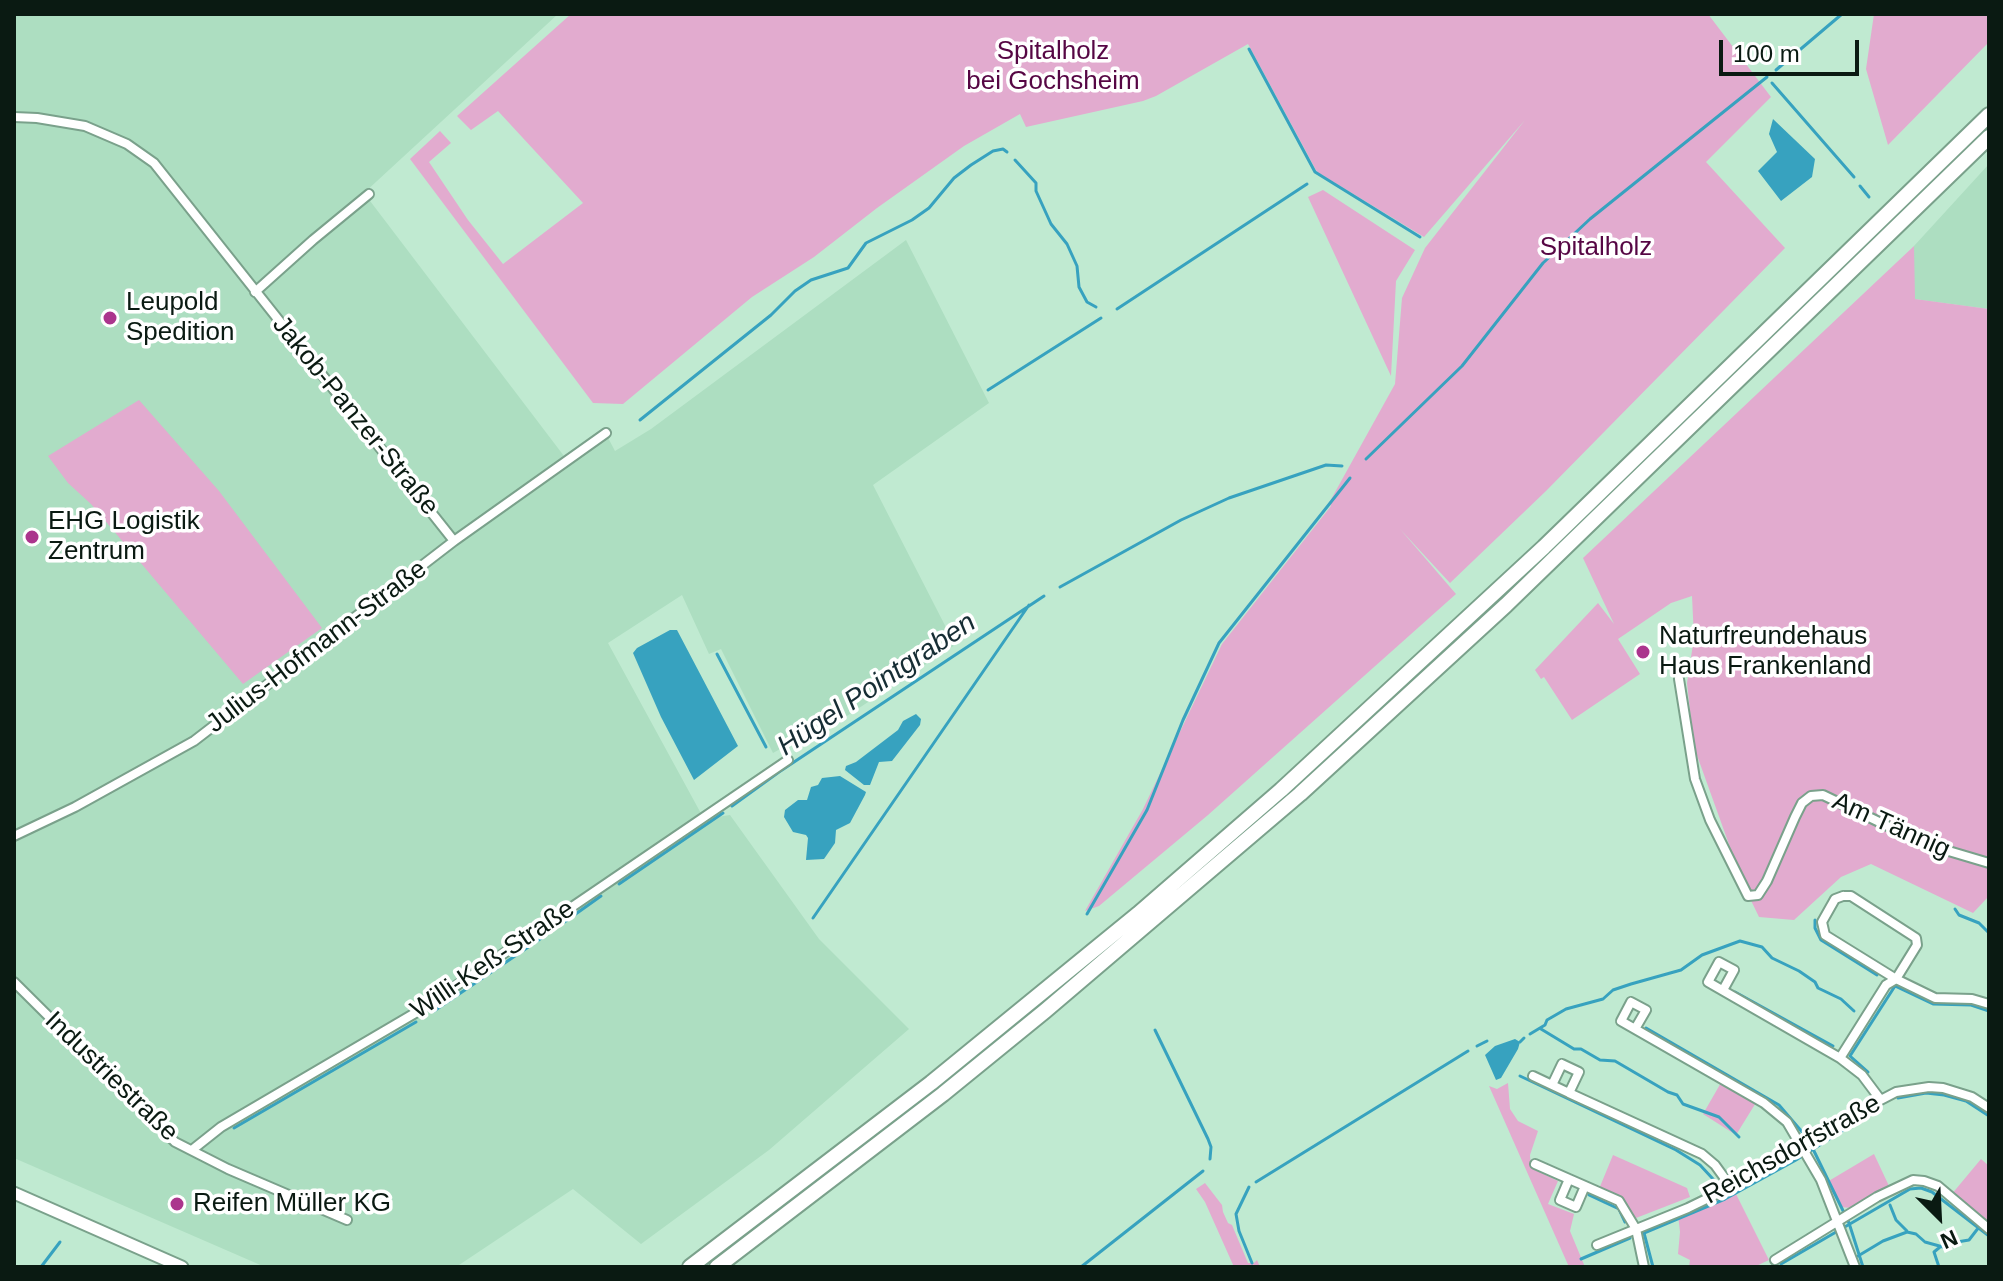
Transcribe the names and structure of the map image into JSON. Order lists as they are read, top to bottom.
{
  "streets": {
    "street": [
      "Jakob-Panzer-Straße",
      "Julius-Hofmann-Straße",
      "Am Tännig",
      "Willi-Keß-Straße",
      "Industriestraße",
      "Reichsdorfstraße"
    ]
  },
  "crossings": [
    ["Jakob-Panzer-Straße", "Julius-Hofmann-Straße"],
    ["Willi-Keß-Straße", "Industriestraße"]
  ],
  "water": ["Hügel Pointgraben"],
  "parks": ["Spitalholz bei Gochsheim", "Spitalholz"],
  "places": [
    "Leupold Spedition",
    "EHG Logistik Zentrum",
    "Naturfreundehaus Haus Frankenland",
    "Reifen Müller KG"
  ],
  "scale_bar": "100 m",
  "north": "bottom right"
}
